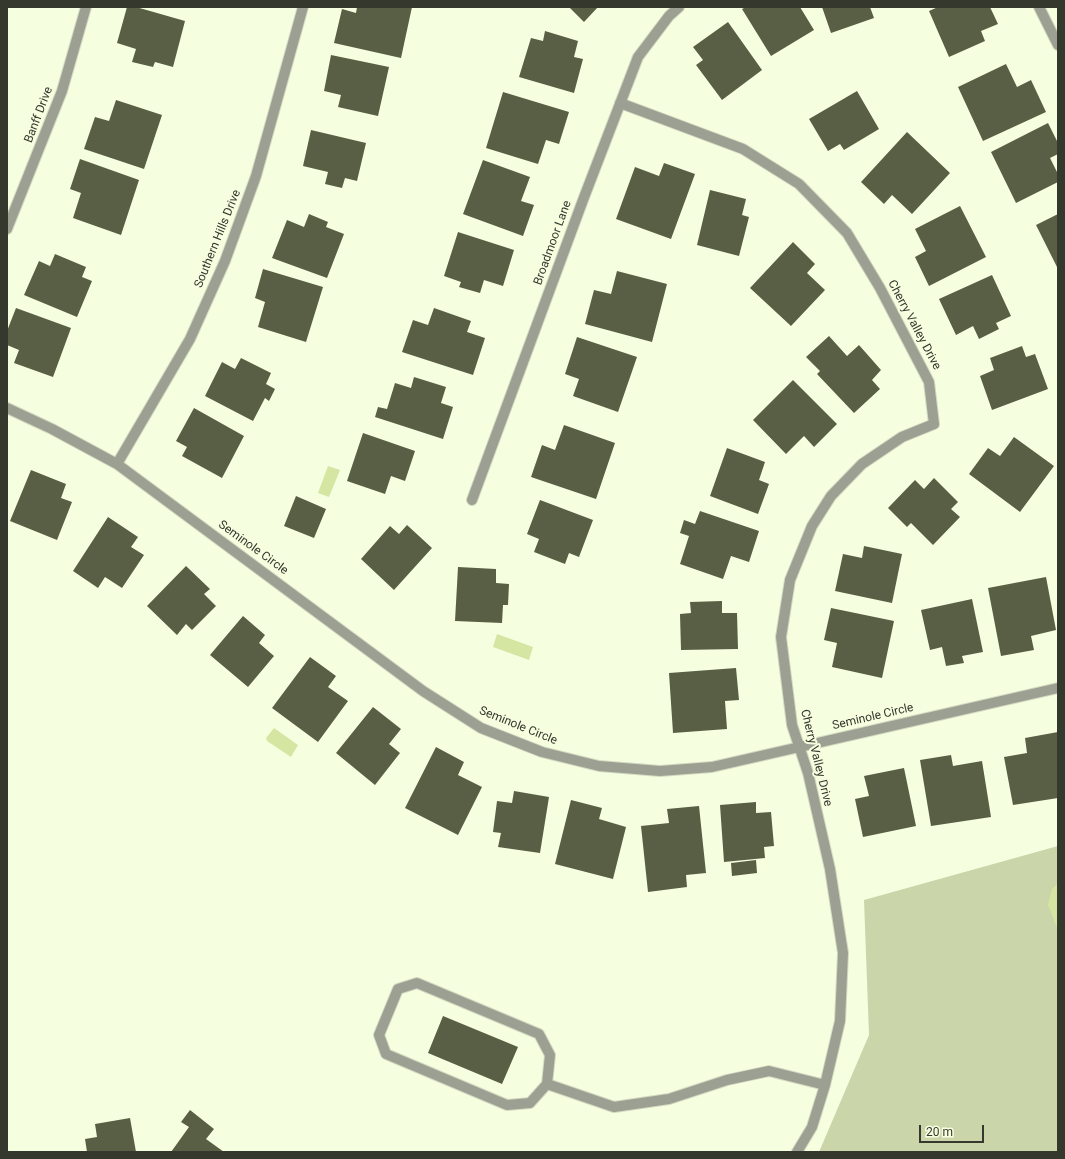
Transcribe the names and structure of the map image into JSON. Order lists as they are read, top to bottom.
{
  "streets": {
    "street": [
      "Banff Drive",
      "Southern Hills Drive",
      "Broadmoor Lane",
      "Cherry Valley Drive",
      "Seminole Circle"
    ]
  },
  "crossings": [
    ["Southern Hills Drive", "Seminole Circle"],
    ["Broadmoor Lane", "Cherry Valley Drive"],
    ["Cherry Valley Drive", "Seminole Circle"]
  ],
  "scale_bar": "20 m"
}
